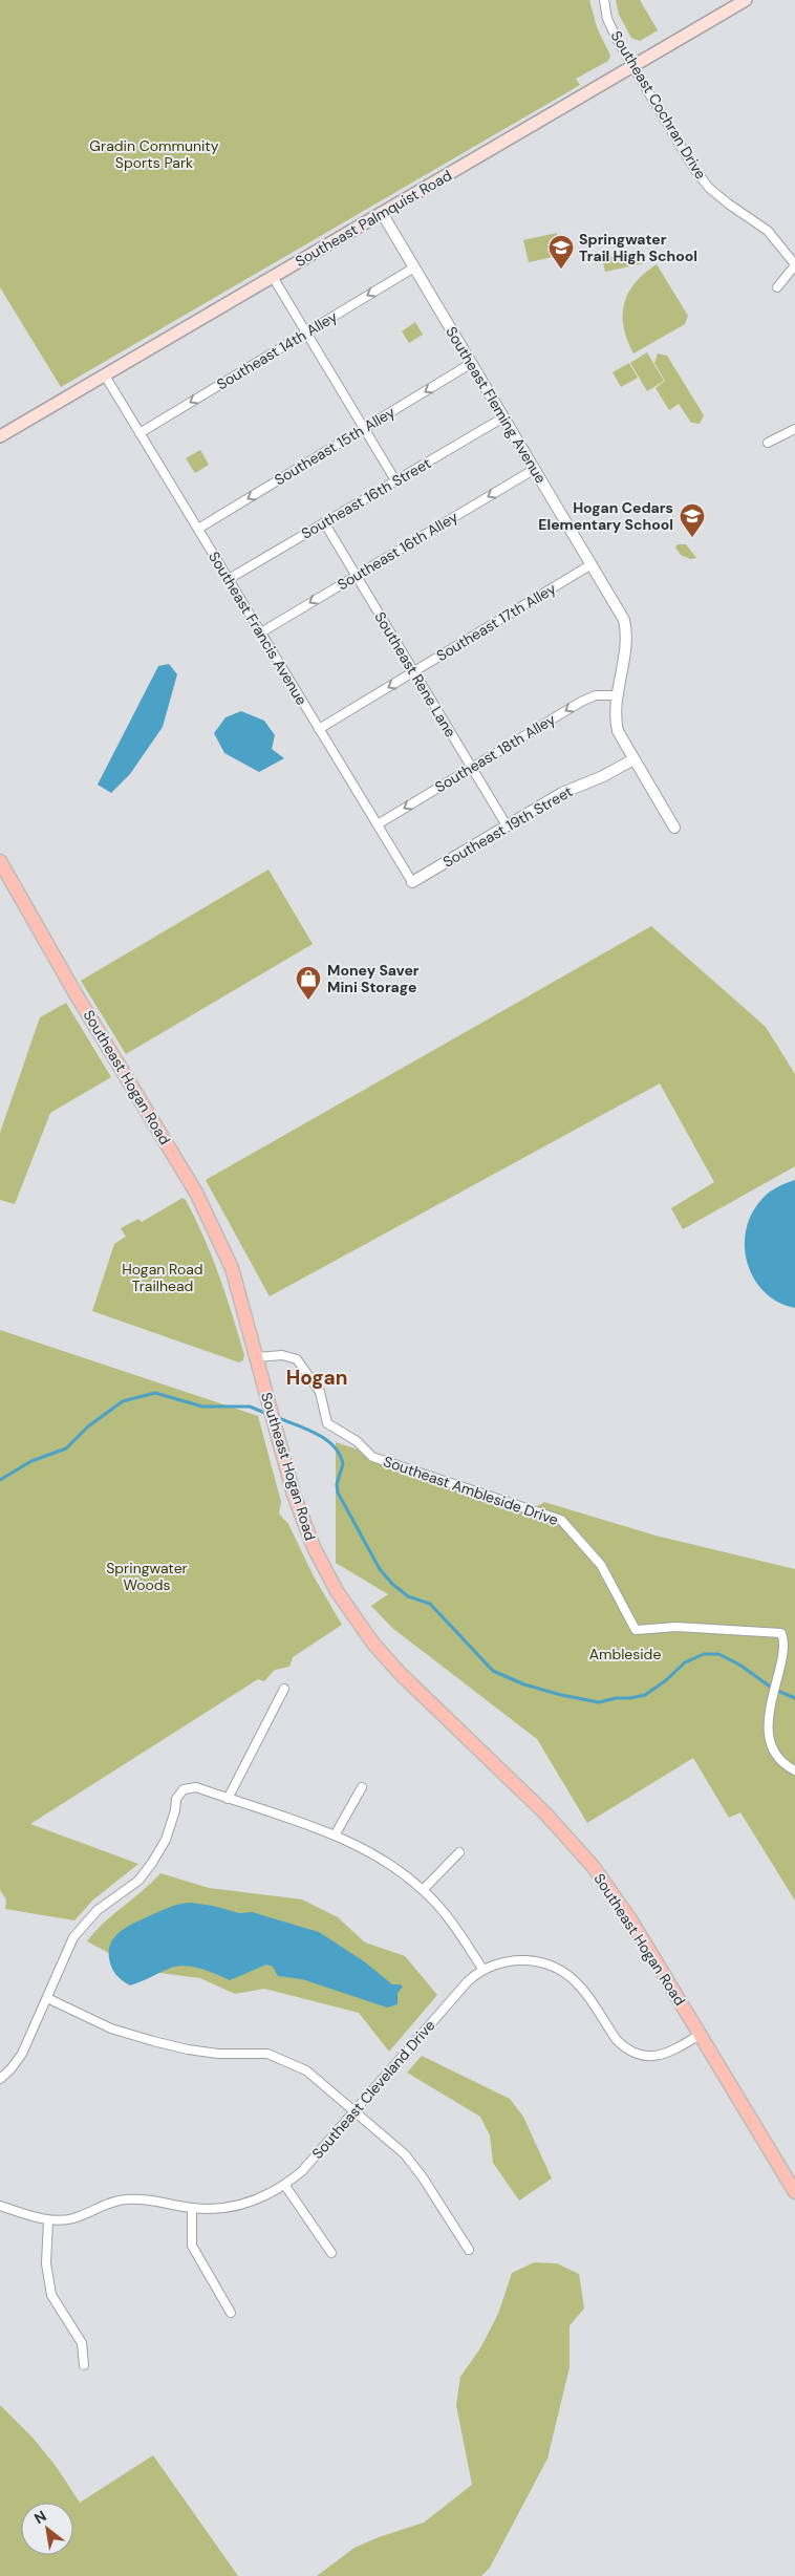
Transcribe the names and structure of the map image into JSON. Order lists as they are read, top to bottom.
{
  "streets": {
    "main road": ["Southeast Palmquist Road", "Southeast Hogan Road"],
    "street": [
      "Southeast Cochran Drive",
      "Southeast 14th Alley",
      "Southeast Fleming Avenue",
      "Southeast 15th Alley",
      "Southeast 16th Street",
      "Southeast 16th Alley",
      "Southeast 17th Alley",
      "Southeast Francis Avenue",
      "Southeast Rene Lane",
      "Southeast 18th Alley",
      "Southeast 19th Street",
      "Southeast Ambleside Drive",
      "Southeast Cleveland Drive"
    ]
  },
  "crossings": [
    ["Southeast Cochran Drive", "Southeast Palmquist Road"],
    ["Southeast Palmquist Road", "Southeast Fleming Avenue"],
    ["Southeast Palmquist Road", "Southeast Francis Avenue"],
    ["Southeast 14th Alley", "Southeast Fleming Avenue"],
    ["Southeast 14th Alley", "Southeast Francis Avenue"],
    ["Southeast Fleming Avenue", "Southeast 15th Alley"],
    ["Southeast Fleming Avenue", "Southeast 16th Street"],
    ["Southeast Fleming Avenue", "Southeast 16th Alley"],
    ["Southeast Fleming Avenue", "Southeast 17th Alley"],
    ["Southeast Fleming Avenue", "Southeast 18th Alley"],
    ["Southeast Fleming Avenue", "Southeast 19th Street"],
    ["Southeast 15th Alley", "Southeast Francis Avenue"],
    ["Southeast 16th Street", "Southeast Francis Avenue"],
    ["Southeast 16th Street", "Southeast Rene Lane"],
    ["Southeast 16th Alley", "Southeast Francis Avenue"],
    ["Southeast 16th Alley", "Southeast Rene Lane"],
    ["Southeast 17th Alley", "Southeast Francis Avenue"],
    ["Southeast 17th Alley", "Southeast Rene Lane"],
    ["Southeast Francis Avenue", "Southeast 18th Alley"],
    ["Southeast Francis Avenue", "Southeast 19th Street"],
    ["Southeast Rene Lane", "Southeast 18th Alley"],
    ["Southeast Rene Lane", "Southeast 19th Street"],
    ["Southeast Hogan Road", "Southeast Ambleside Drive"],
    ["Southeast Hogan Road", "Southeast Cleveland Drive"]
  ],
  "one_way": [
    "Southeast 14th Alley",
    "Southeast 15th Alley",
    "Southeast 16th Alley",
    "Southeast 17th Alley",
    "Southeast 18th Alley"
  ],
  "districts": ["Hogan"],
  "parks": [
    "Gradin Community Sports Park",
    "Hogan Road Trailhead",
    "Springwater Woods",
    "Ambleside"
  ],
  "places": {
    "school or university": ["Springwater Trail High School", "Hogan Cedars Elementary School"],
    "shop": ["Money Saver Mini Storage"]
  },
  "north": "top left"
}
